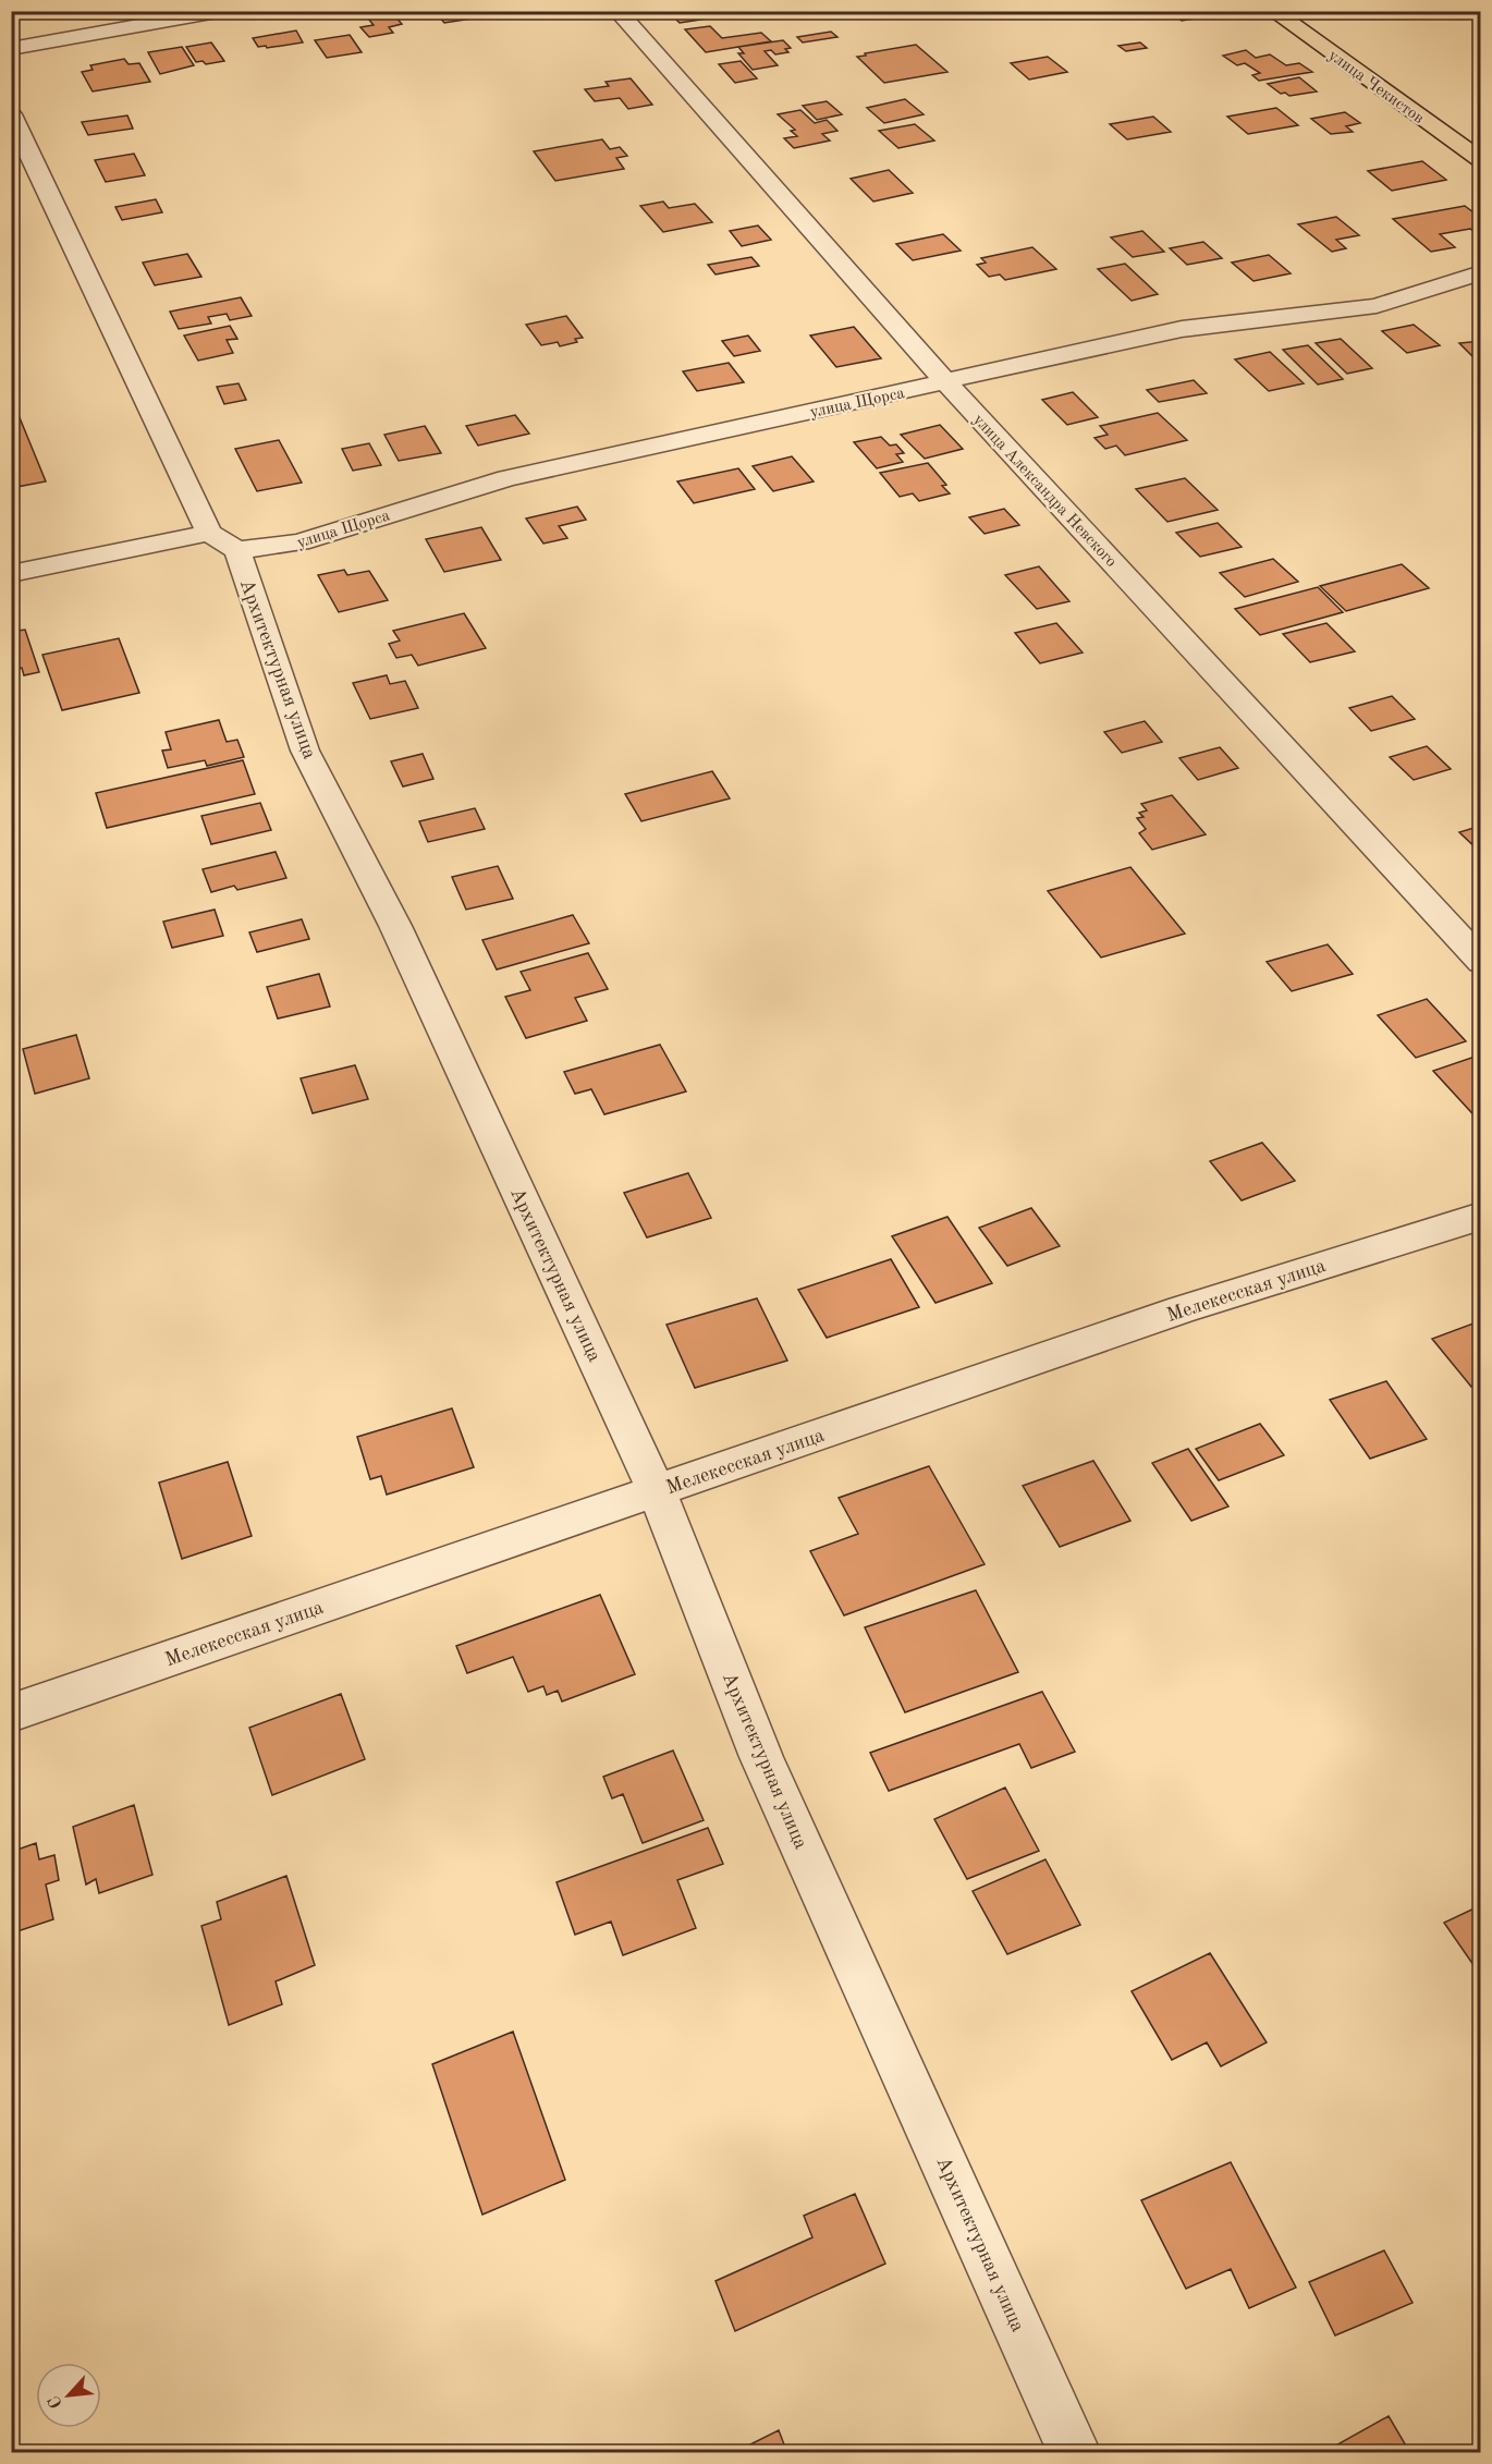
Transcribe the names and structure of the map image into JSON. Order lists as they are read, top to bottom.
{
  "streets": {
    "main road": ["улица Чекистов"],
    "street": [
      "улица Щорса",
      "улица Александра Невского",
      "Архитектурная улица",
      "Мелекесская улица"
    ]
  },
  "crossings": [
    ["улица Щорса", "улица Александра Невского"],
    ["улица Щорса", "Архитектурная улица"],
    ["Архитектурная улица", "Мелекесская улица"]
  ],
  "north": "bottom left"
}
